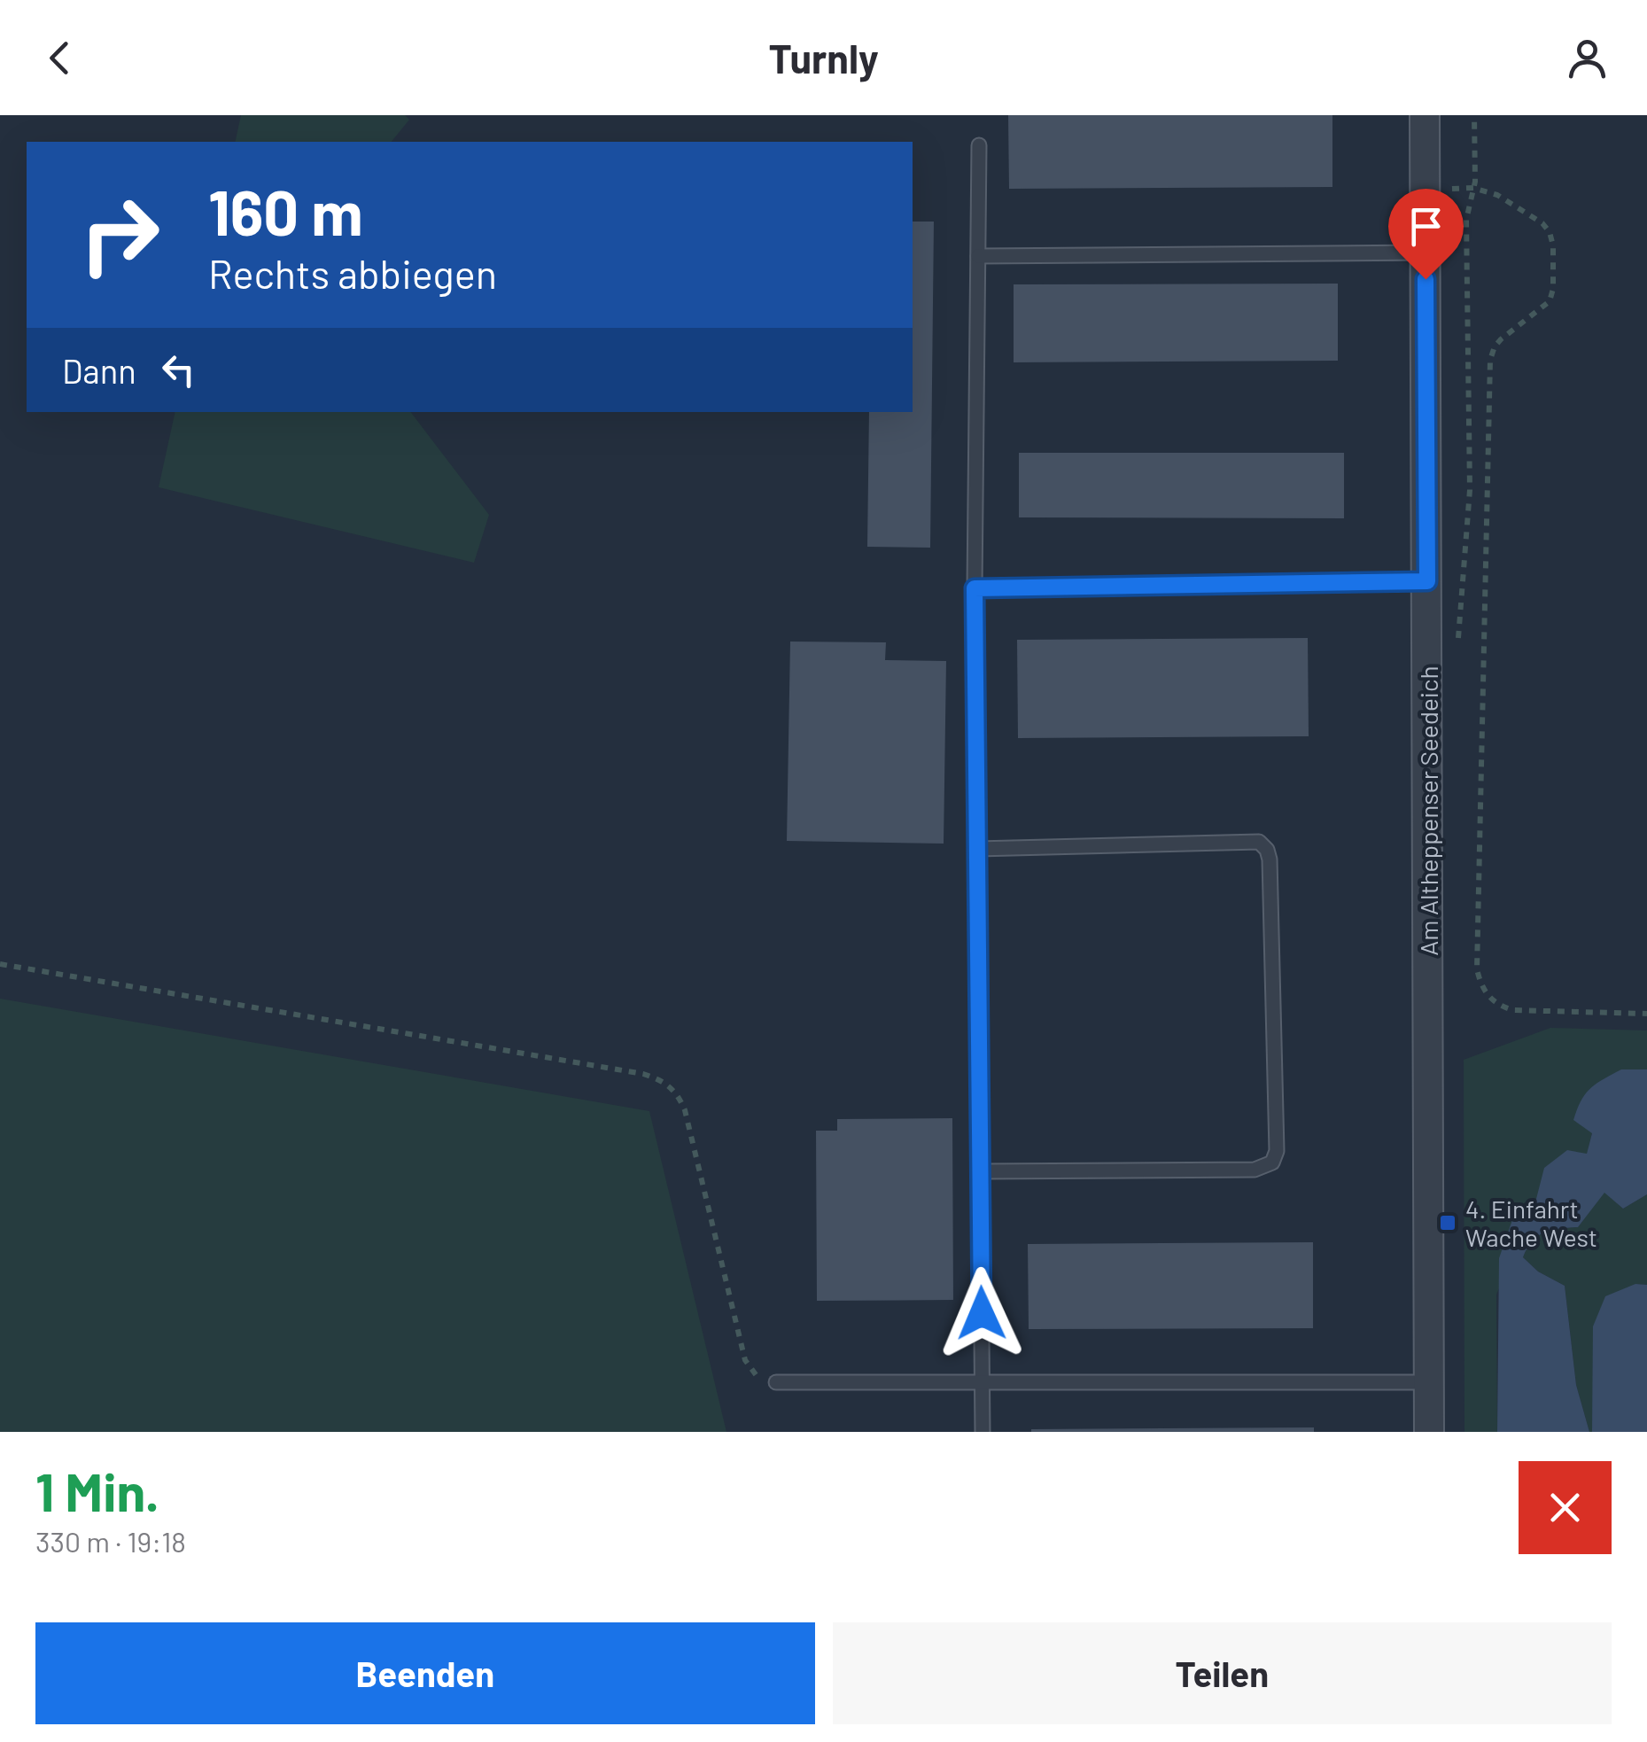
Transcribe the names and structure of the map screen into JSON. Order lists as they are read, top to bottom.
{
  "streets": {
    "street": ["Am Altheppenser Seedeich"]
  },
  "places": {
    "transit": ["4. Einfahrt Wache West"]
  },
  "page": {
    "header": "Turnly",
    "turn": ["160 m", "Rechts abbiegen"],
    "then": "Dann",
    "heading": ["1 Min.", "330 m · 19:18"],
    "buttons": ["Beenden", "Teilen"]
  }
}
